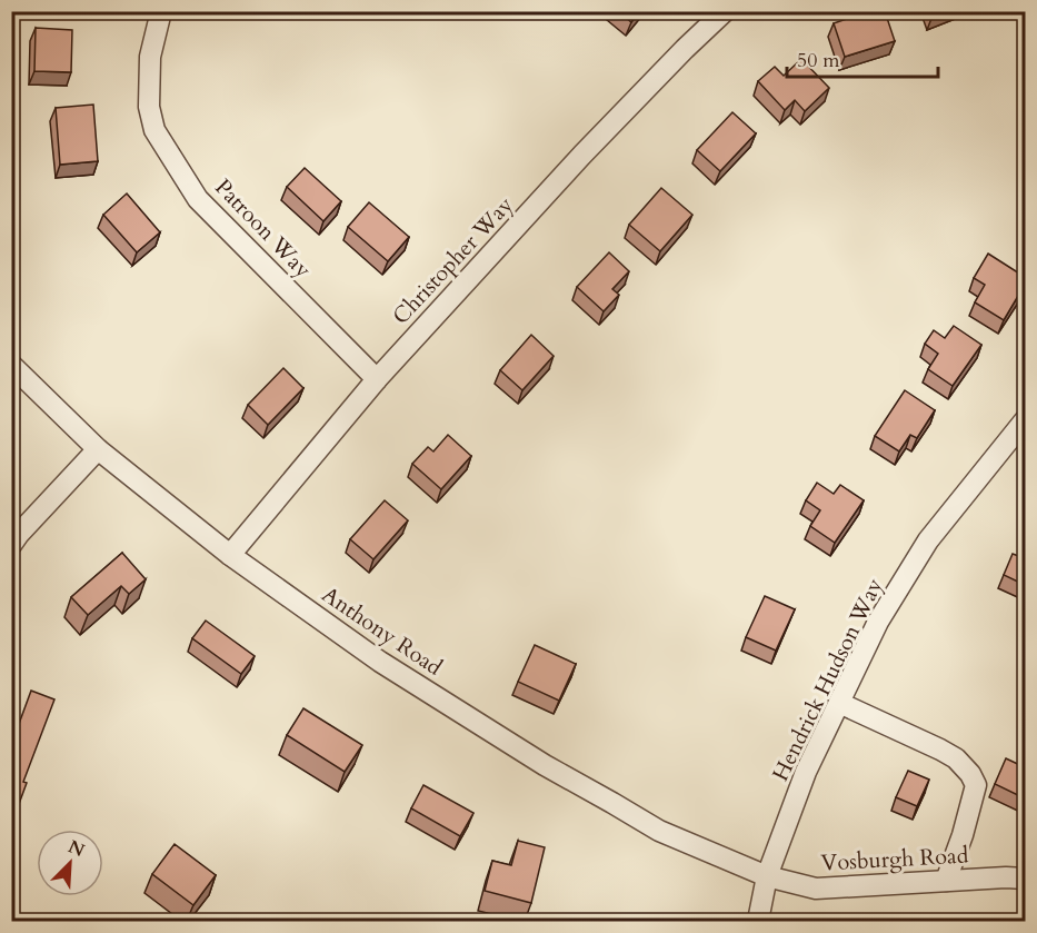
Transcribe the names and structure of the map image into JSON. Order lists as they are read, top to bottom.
{
  "streets": {
    "street": [
      "Patroon Way",
      "Christopher Way",
      "Anthony Road",
      "Hendrick Hudson Way",
      "Vosburgh Road"
    ]
  },
  "crossings": [
    ["Patroon Way", "Christopher Way"],
    ["Christopher Way", "Anthony Road"],
    ["Anthony Road", "Hendrick Hudson Way"],
    ["Anthony Road", "Vosburgh Road"],
    ["Hendrick Hudson Way", "Vosburgh Road"]
  ],
  "scale_bar": "50 m",
  "north": "top right"
}
